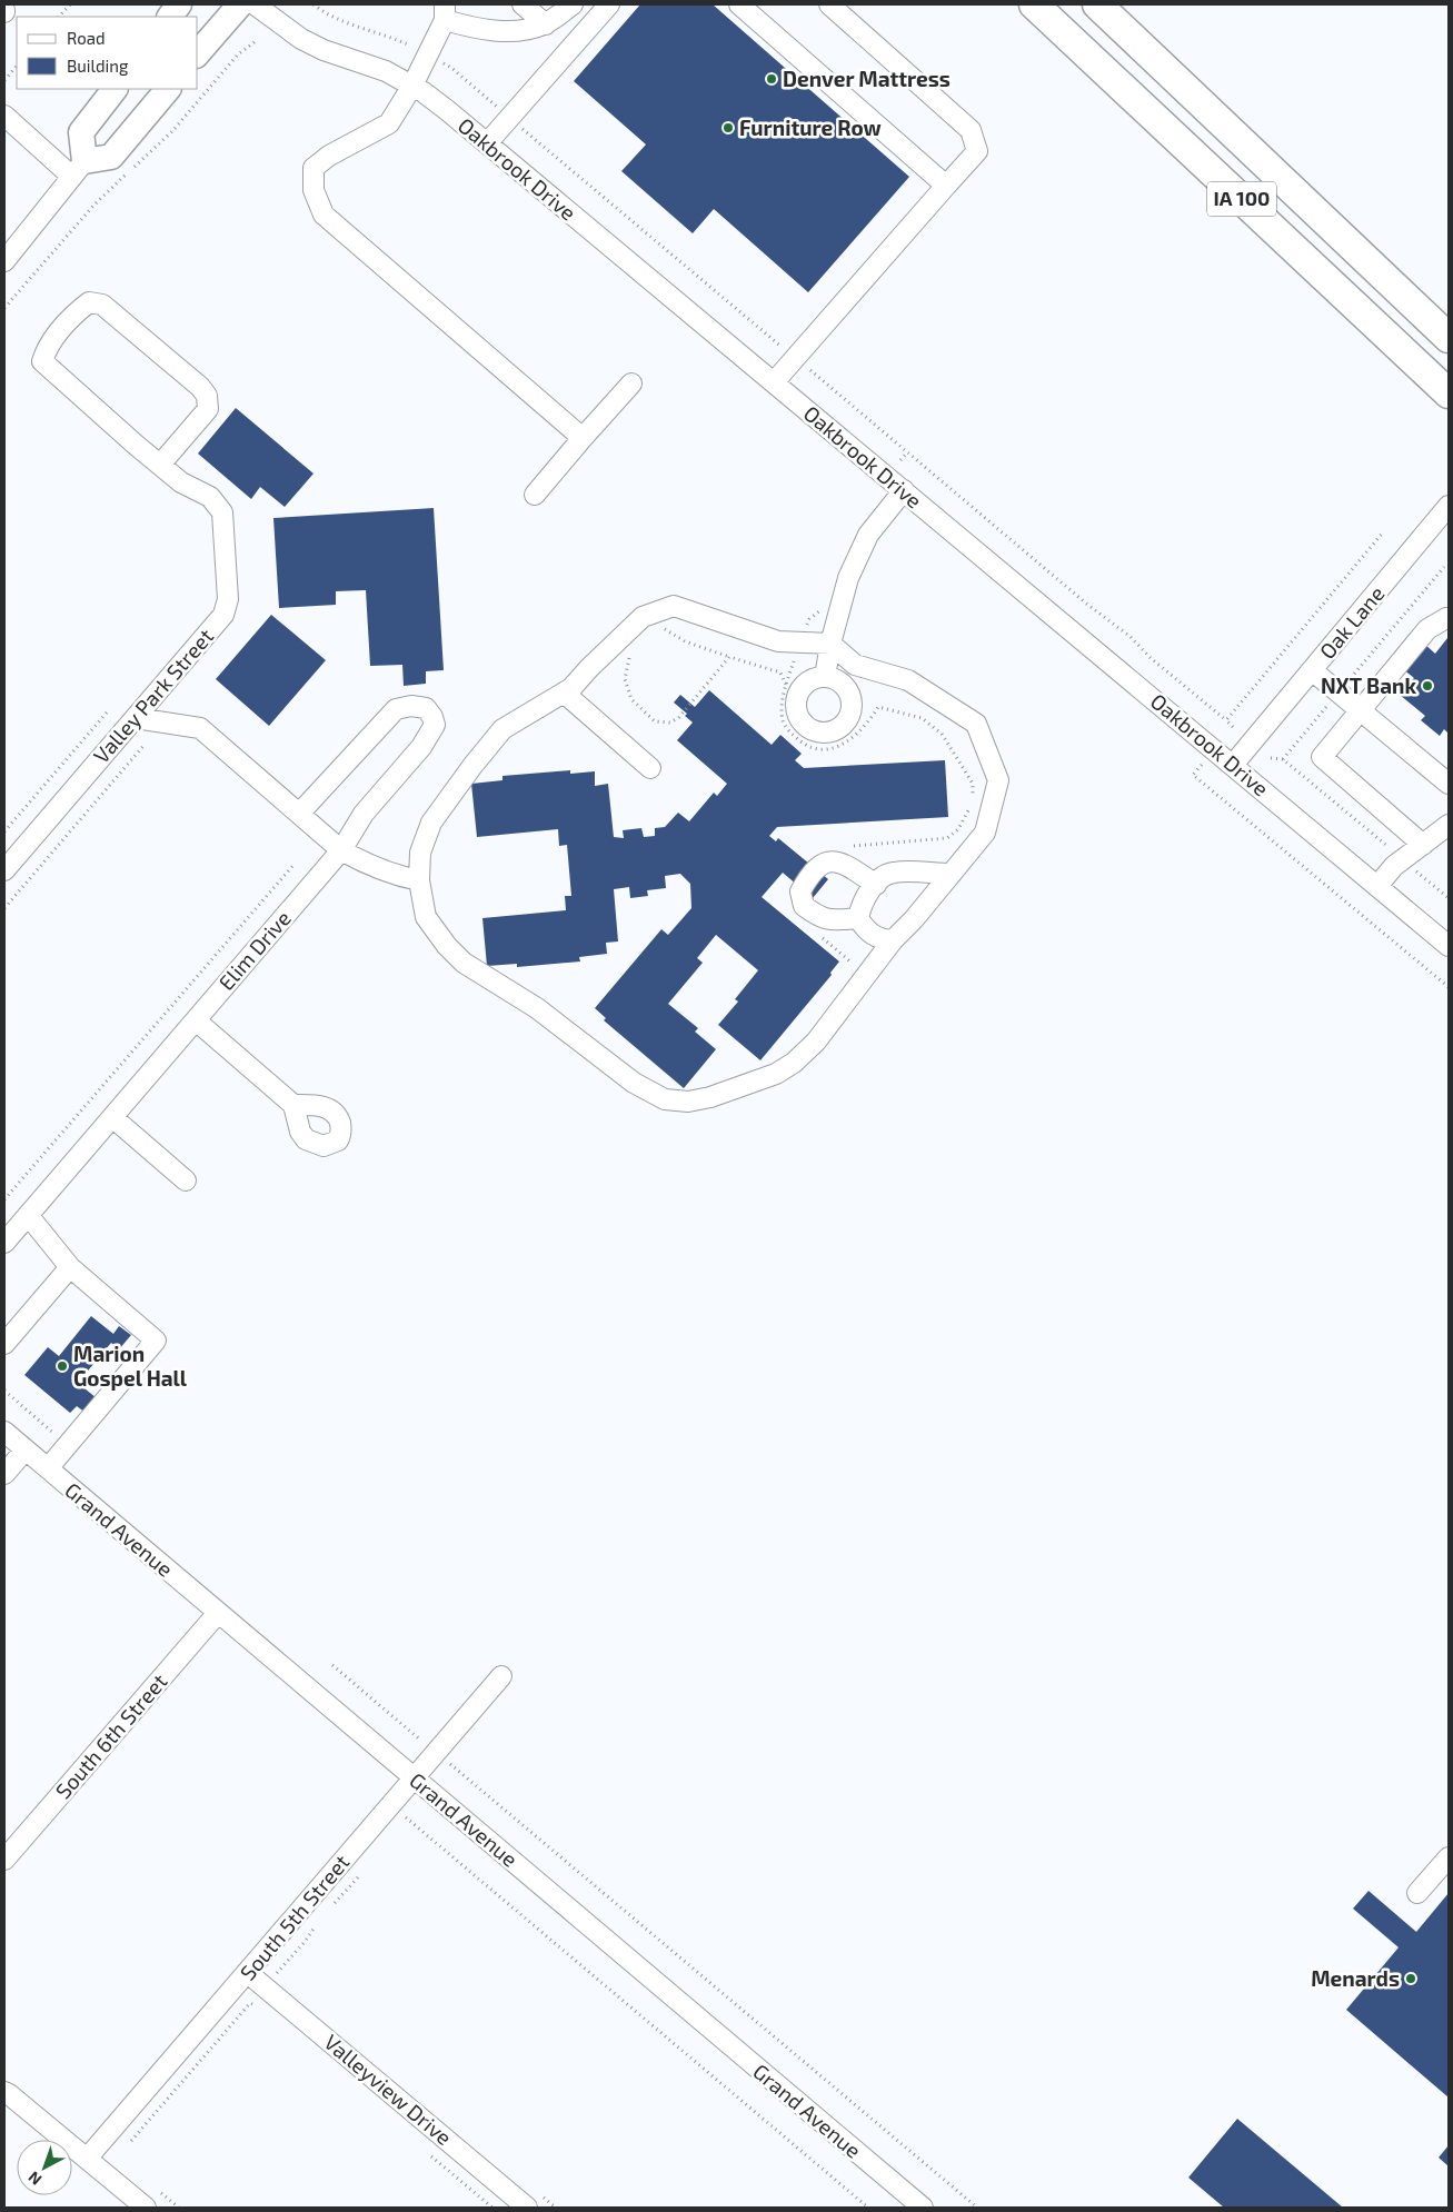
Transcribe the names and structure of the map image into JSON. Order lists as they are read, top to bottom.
{
  "streets": {
    "highway": ["IA 100"],
    "street": [
      "Oakbrook Drive",
      "Oak Lane",
      "Valley Park Street",
      "Elim Drive",
      "Grand Avenue",
      "South 6th Street",
      "South 5th Street",
      "Valleyview Drive"
    ]
  },
  "crossings": [
    ["Oakbrook Drive", "Oak Lane"],
    ["Grand Avenue", "South 6th Street"],
    ["Grand Avenue", "South 5th Street"],
    ["South 5th Street", "Valleyview Drive"]
  ],
  "places": [
    "Denver Mattress",
    "Furniture Row",
    "NXT Bank",
    "Marion Gospel Hall",
    "Menards"
  ],
  "legend": ["Road", "Building"],
  "north": "bottom left"
}
